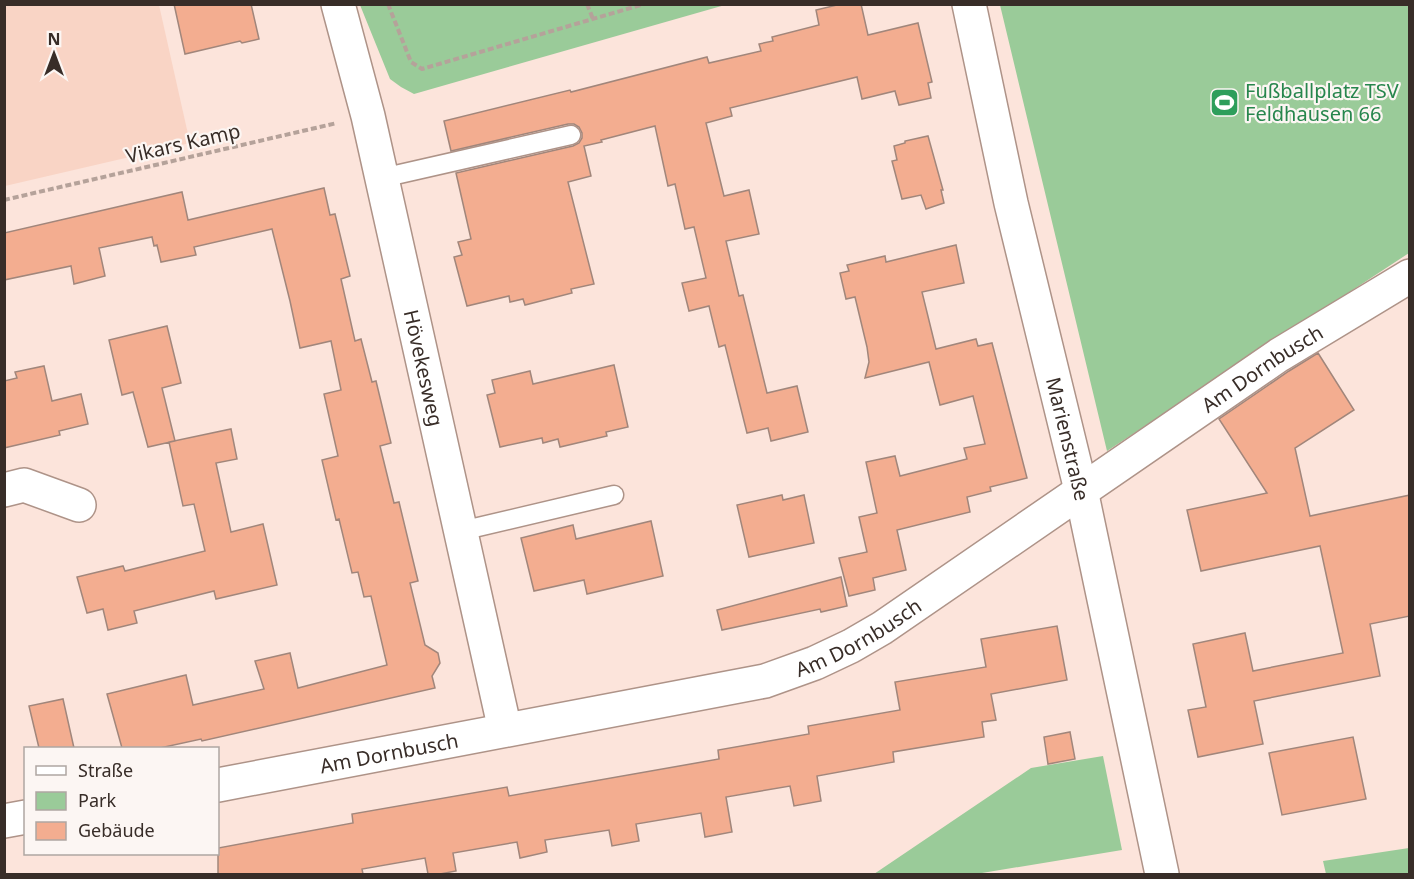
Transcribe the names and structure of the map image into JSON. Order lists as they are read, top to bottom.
{
  "streets": {
    "street": ["Hövekesweg", "Am Dornbusch", "Marienstraße"],
    "path": ["Vikars Kamp"]
  },
  "crossings": [
    ["Vikars Kamp", "Hövekesweg"],
    ["Hövekesweg", "Am Dornbusch"],
    ["Am Dornbusch", "Marienstraße"]
  ],
  "places": {
    "sports": ["Fußballplatz TSV Feldhausen 66"]
  },
  "legend": ["Straße", "Park", "Gebäude"],
  "north": "top"
}
